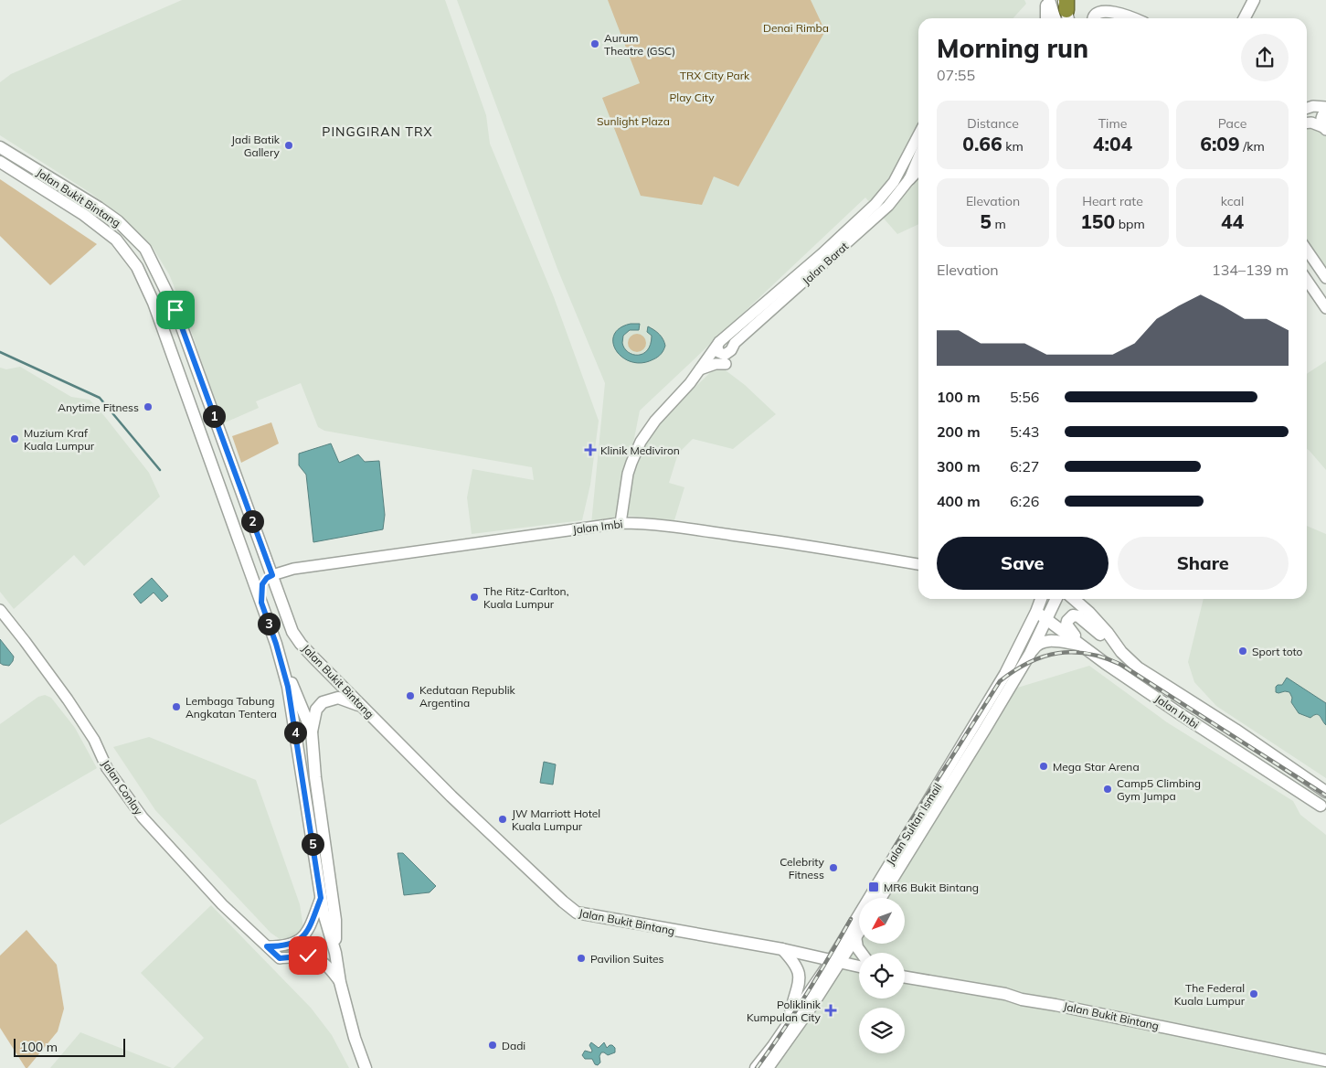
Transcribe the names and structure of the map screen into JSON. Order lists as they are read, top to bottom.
{
  "streets": {
    "main road": ["Jalan Bukit Bintang", "Jalan Imbi", "Jalan Sultan Ismail"],
    "street": ["Jalan Barat", "Jalan Conlay"]
  },
  "crossings": [
    ["Jalan Bukit Bintang", "Jalan Imbi"],
    ["Jalan Bukit Bintang", "Jalan Sultan Ismail"],
    ["Jalan Barat", "Jalan Imbi"],
    ["Jalan Imbi", "Jalan Sultan Ismail"]
  ],
  "districts": ["PINGGIRAN TRX"],
  "parks": [
    "Denai Rimba",
    "TRX City Park",
    "Play City",
    "Sunlight Plaza"
  ],
  "places": {
    "other": [
      "Aurum Theatre (GSC)",
      "Jadi Batik Gallery",
      "Anytime Fitness",
      "Muzium Kraf Kuala Lumpur",
      "The Ritz-Carlton, Kuala Lumpur",
      "Sport toto",
      "Kedutaan Republik Argentina",
      "Lembaga Tabung Angkatan Tentera",
      "Mega Star Arena",
      "Camp5 Climbing Gym Jumpa",
      "JW Marriott Hotel Kuala Lumpur",
      "Celebrity Fitness",
      "Pavilion Suites",
      "The Federal Kuala Lumpur",
      "Dadi"
    ],
    "health": ["Klinik Mediviron", "Poliklinik Kumpulan City"],
    "transit": ["MR6 Bukit Bintang"]
  },
  "scale_bar": "100 m",
  "north": "bottom left",
  "page": {
    "heading": ["Morning run", "07:55"],
    "stats": [
      ["Distance", "0.66 km"],
      ["Time", "4:04"],
      ["Pace", "6:09 /km"],
      ["Elevation", "5 m"],
      ["Heart rate", "150 bpm"],
      ["kcal", "44"]
    ],
    "chart": ["Elevation", "134–139 m"],
    "list": [
      {
        "name": "100 m",
        "note": "5:56"
      },
      {
        "name": "200 m",
        "note": "5:43"
      },
      {
        "name": "300 m",
        "note": "6:27"
      },
      {
        "name": "400 m",
        "note": "6:26"
      }
    ],
    "pins": [
      "1",
      "2",
      "3",
      "4",
      "5"
    ],
    "buttons": ["Save", "Share"],
    "scale": "100 m"
  }
}
